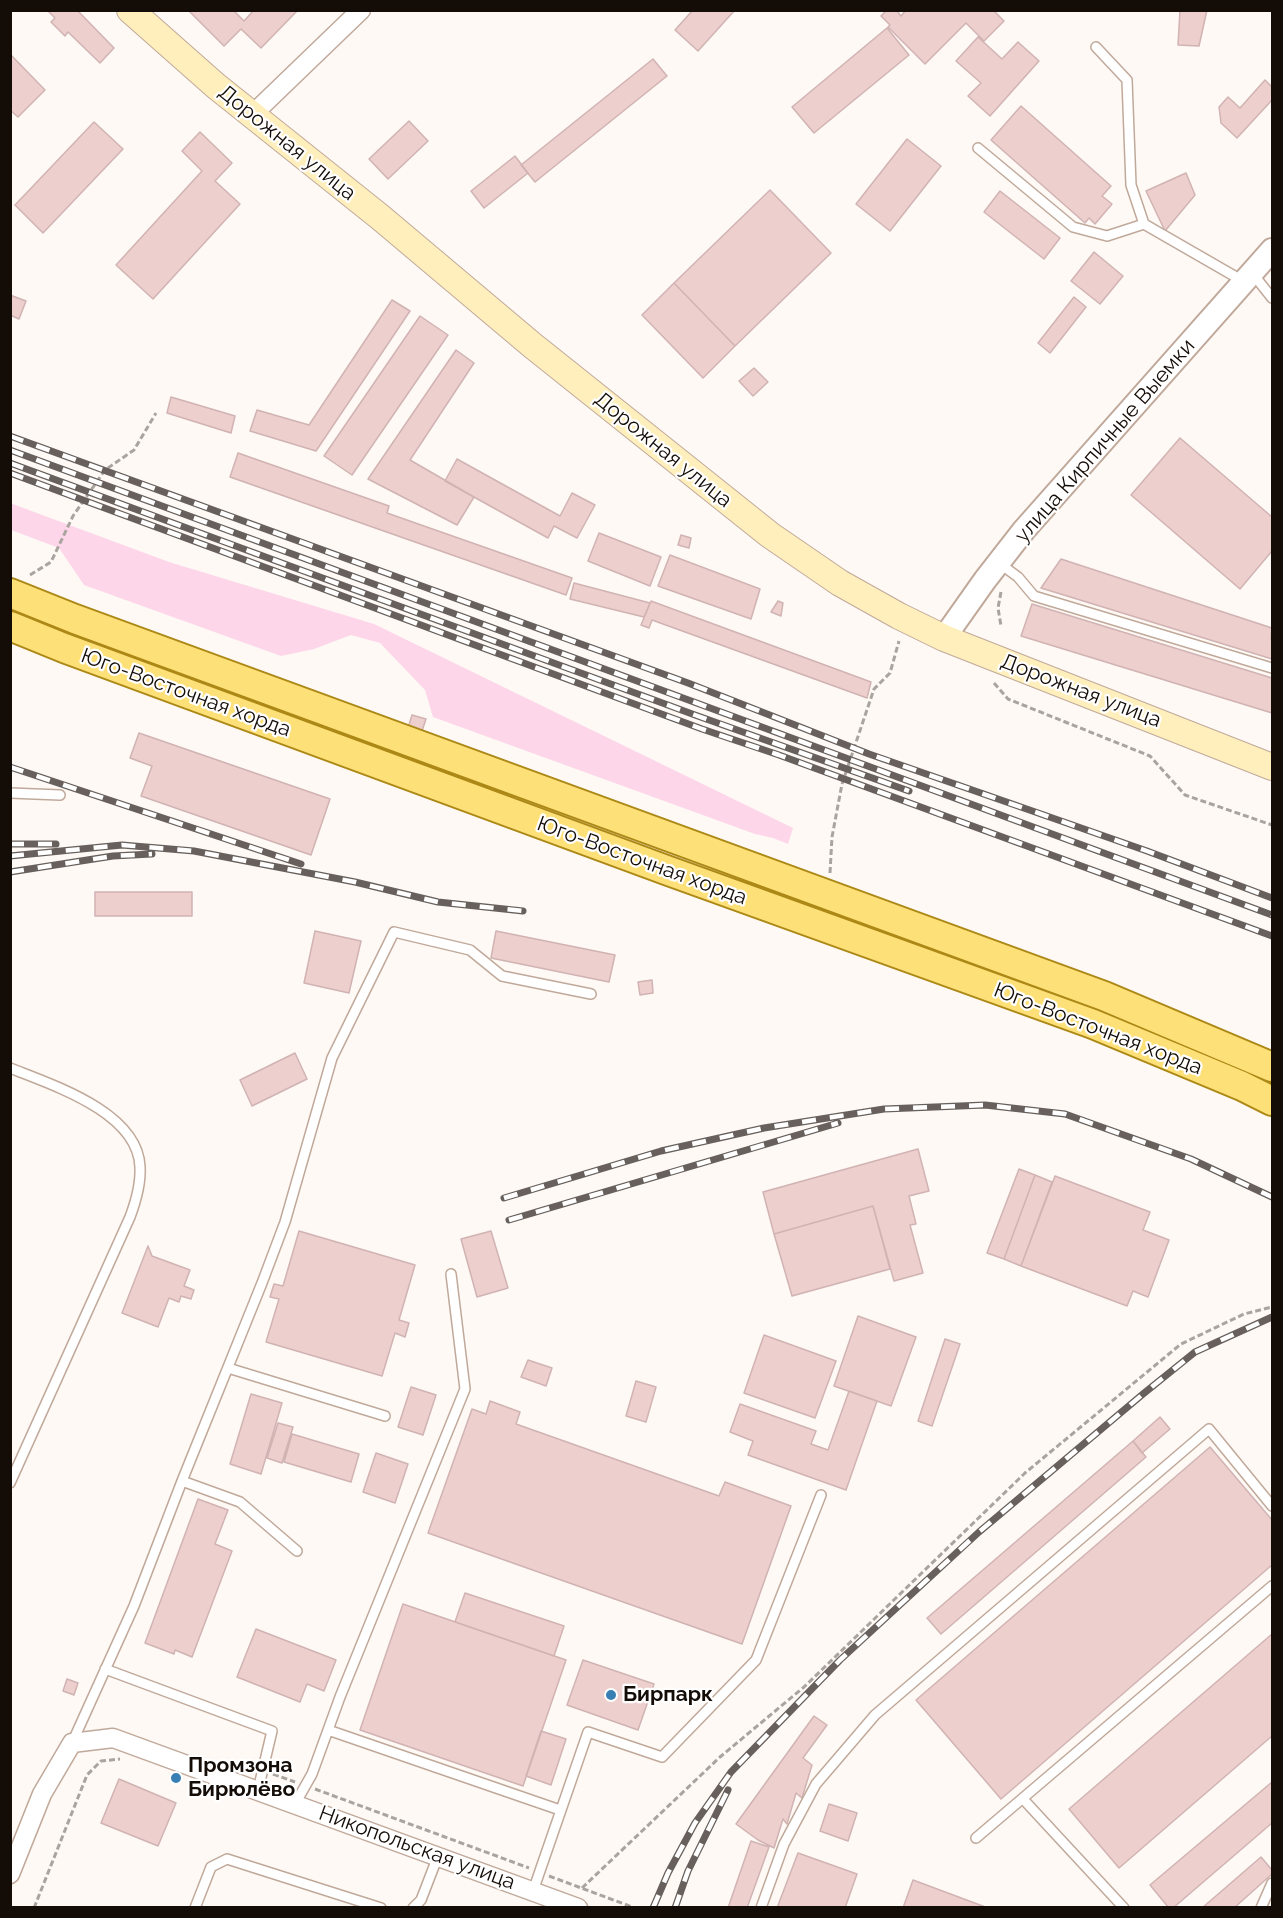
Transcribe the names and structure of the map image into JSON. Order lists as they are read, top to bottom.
{
  "streets": {
    "main road": ["Дорожная улица", "Юго-Восточная хорда"],
    "street": ["улица Кирпичные Выемки", "Никопольская улица"]
  },
  "crossings": [
    ["Дорожная улица", "улица Кирпичные Выемки"]
  ],
  "places": ["Бирпарк", "Промзона Бирюлёво"]
}
